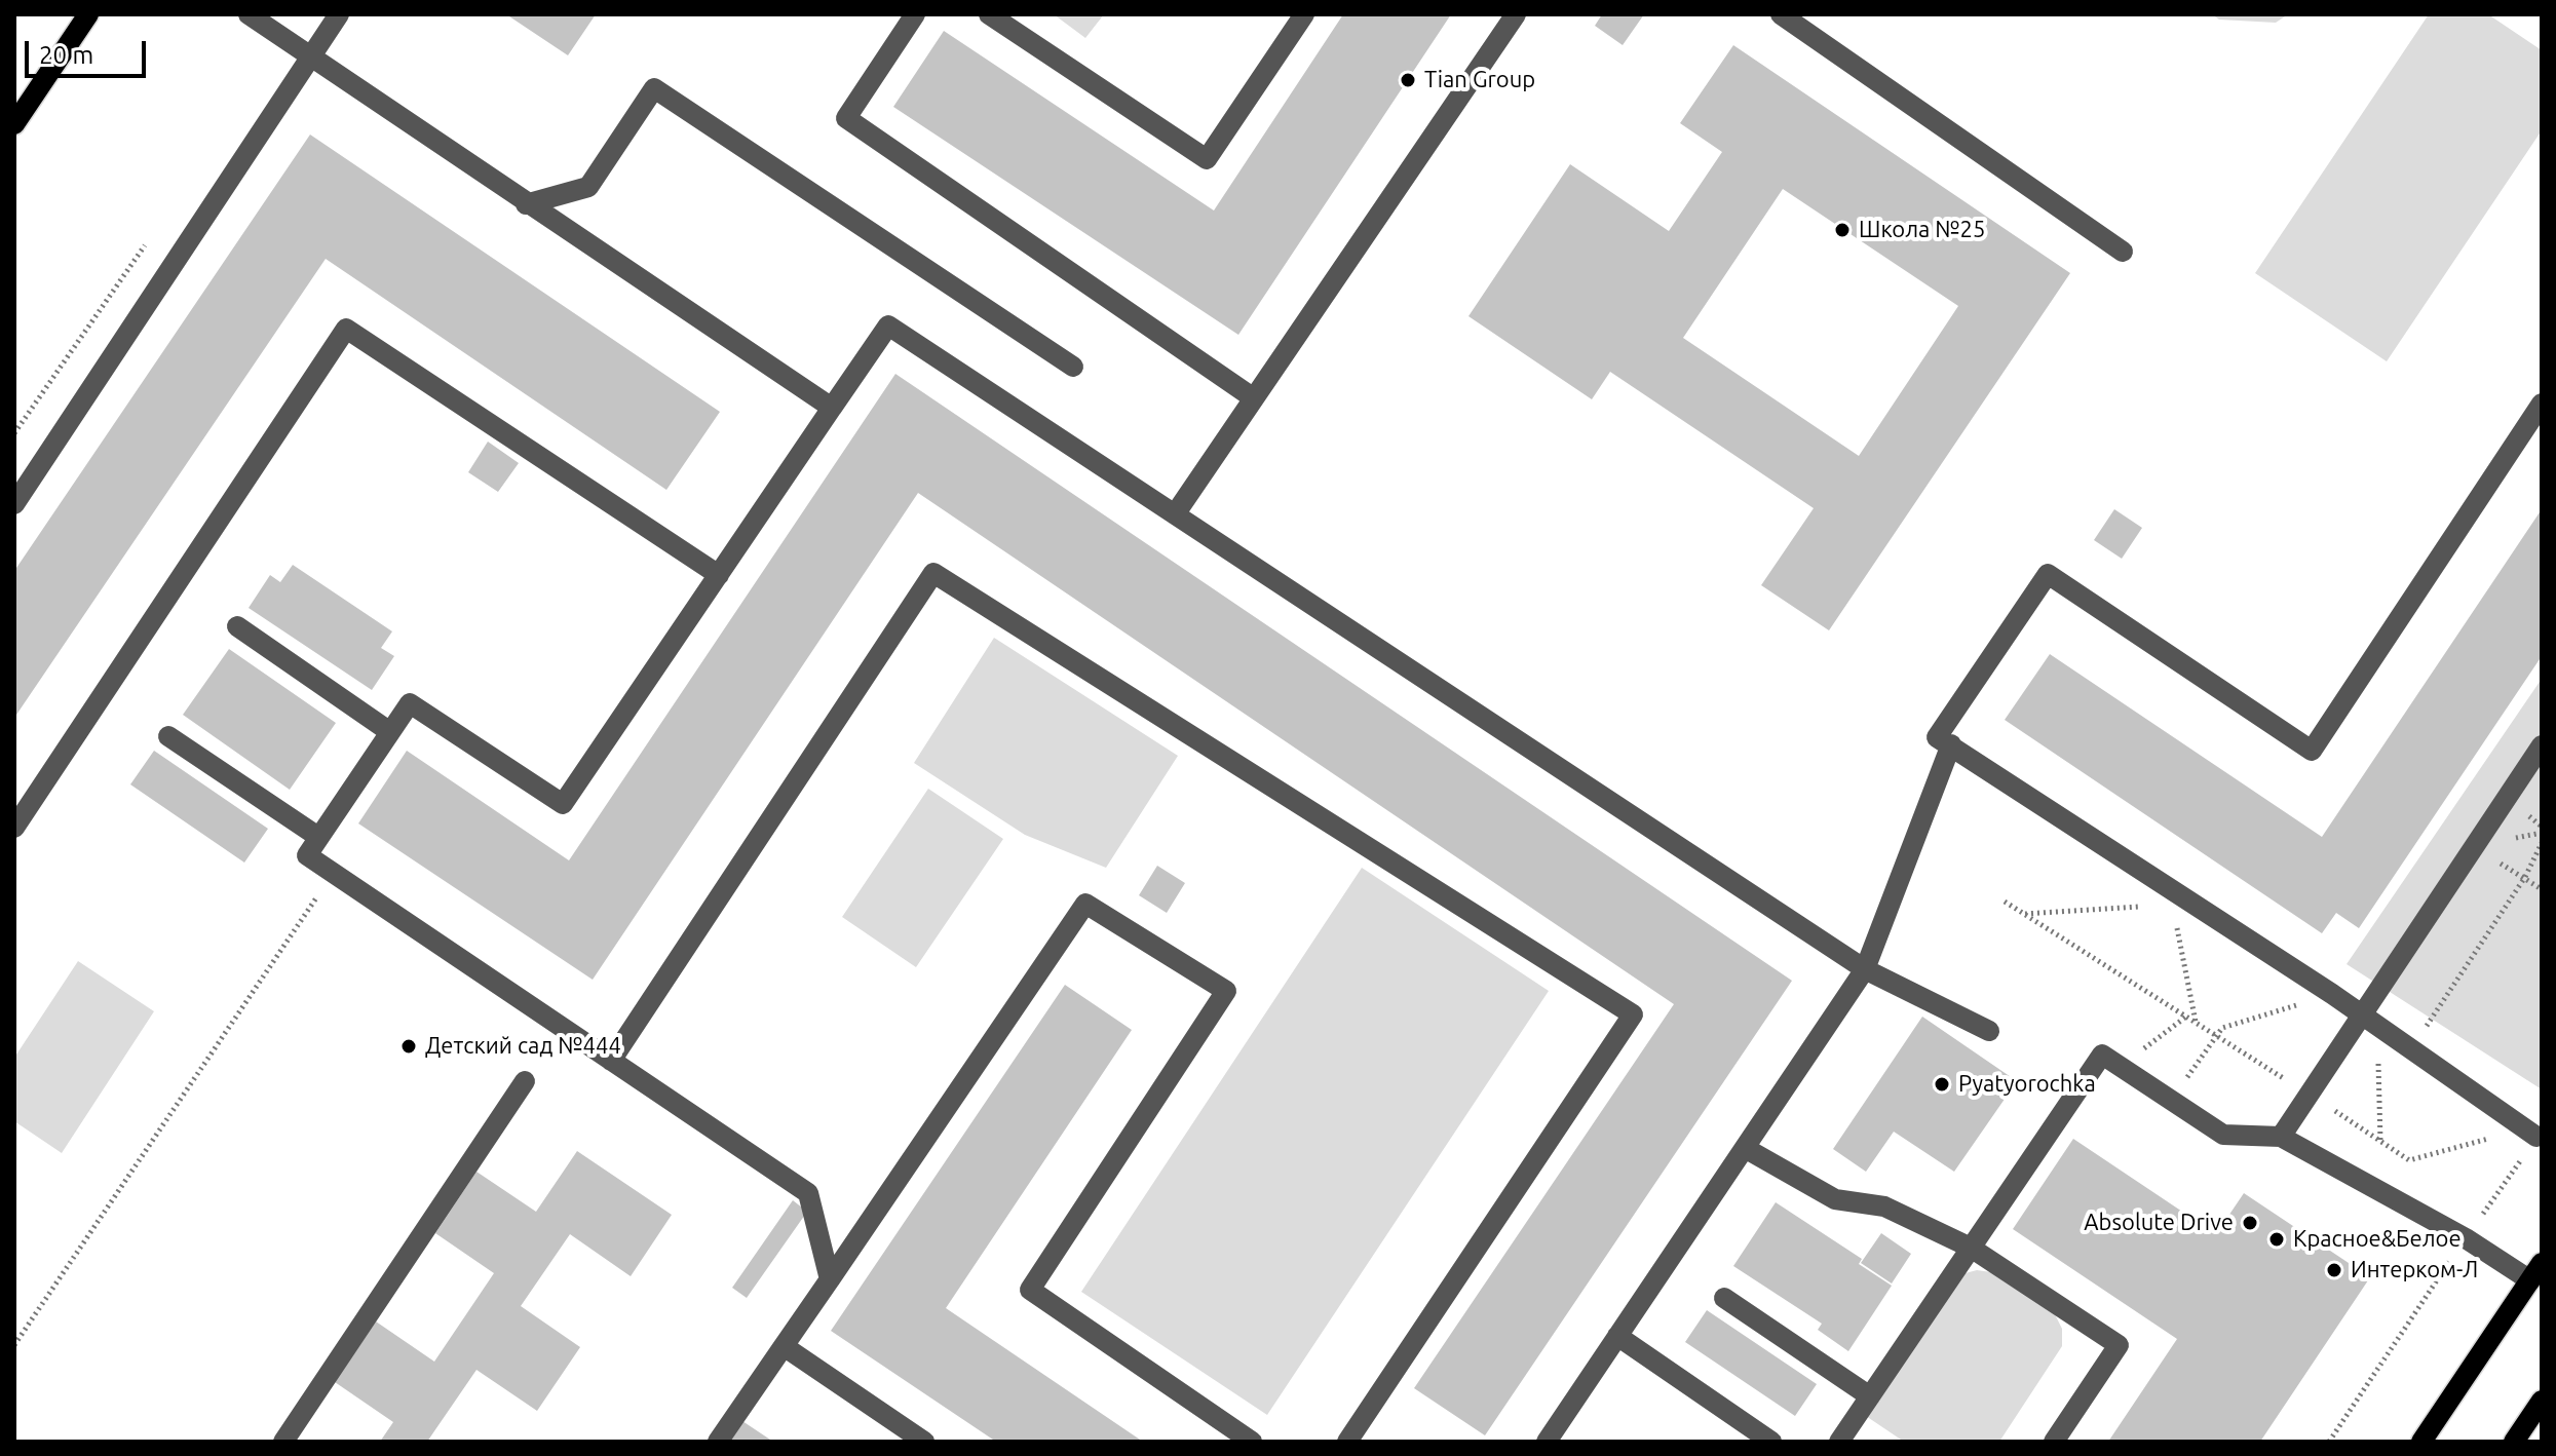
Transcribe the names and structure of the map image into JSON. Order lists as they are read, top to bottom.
{
  "places": [
    "Tian Group",
    "Школа №25",
    "Детский сад №444",
    "Pyatyorochka",
    "Absolute Drive",
    "Красное&Белое",
    "Интерком-Л"
  ],
  "scale_bar": "20 m"
}
